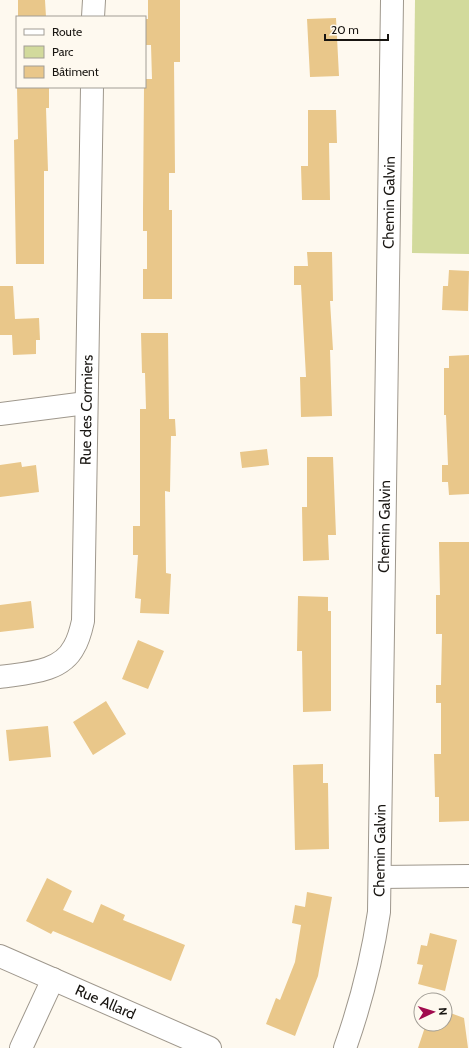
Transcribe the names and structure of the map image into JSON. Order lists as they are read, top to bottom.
{
  "streets": {
    "street": ["Chemin Galvin", "Rue des Cormiers", "Rue Allard"]
  },
  "legend": ["Route", "Parc", "Bâtiment"],
  "scale_bar": "20 m",
  "north": "right"
}
